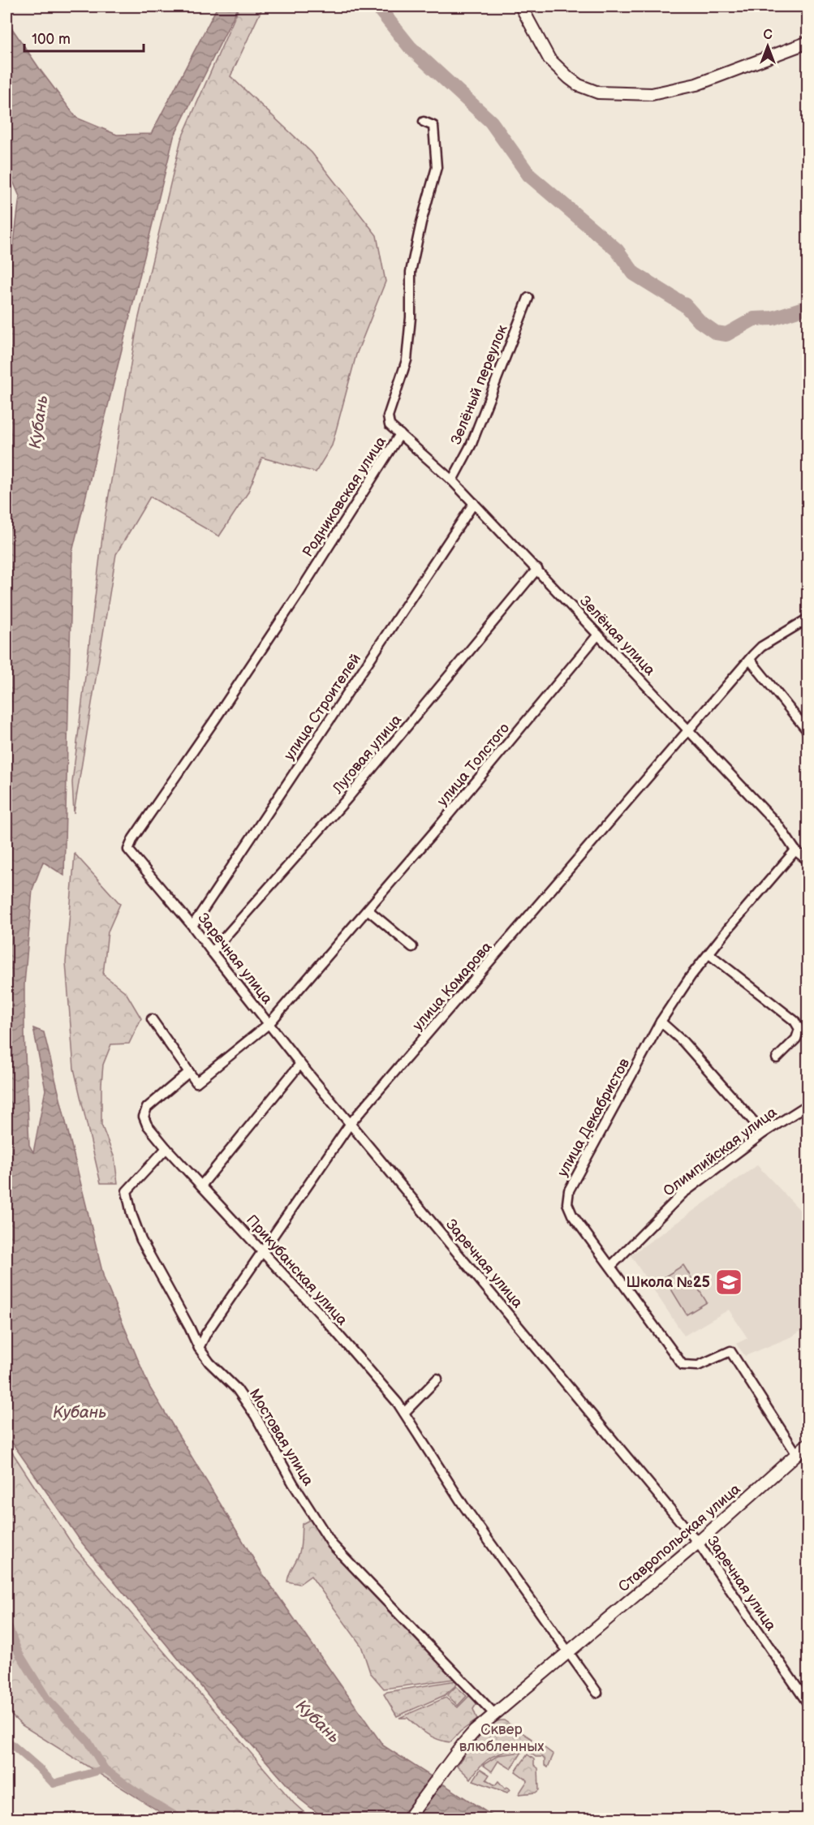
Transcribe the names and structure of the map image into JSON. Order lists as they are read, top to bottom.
{
  "streets": {
    "main road": ["Ставропольская улица"],
    "street": [
      "Зелёный переулок",
      "Родниковская улица",
      "Зелёная улица",
      "улица Строителей",
      "Луговая улица",
      "улица Толстого",
      "Заречная улица",
      "улица Комарова",
      "улица Декабристов",
      "Олимпийская улица",
      "Прикубанская улица",
      "Мостовая улица"
    ]
  },
  "crossings": [
    ["Зелёный переулок", "Зелёная улица"],
    ["Родниковская улица", "Зелёная улица"],
    ["Родниковская улица", "Заречная улица"],
    ["Зелёная улица", "улица Строителей"],
    ["Зелёная улица", "Луговая улица"],
    ["Зелёная улица", "улица Толстого"],
    ["Зелёная улица", "улица Комарова"],
    ["Зелёная улица", "улица Декабристов"],
    ["улица Строителей", "Заречная улица"],
    ["Луговая улица", "Заречная улица"],
    ["улица Толстого", "Заречная улица"],
    ["улица Толстого", "Прикубанская улица"],
    ["Заречная улица", "улица Комарова"],
    ["Заречная улица", "Ставропольская улица"],
    ["улица Комарова", "Прикубанская улица"],
    ["улица Комарова", "Мостовая улица"],
    ["улица Декабристов", "Олимпийская улица"],
    ["улица Декабристов", "Ставропольская улица"],
    ["Прикубанская улица", "Мостовая улица"],
    ["Прикубанская улица", "Ставропольская улица"],
    ["Мостовая улица", "Ставропольская улица"]
  ],
  "water": ["Кубань"],
  "parks": ["Сквер влюбленных"],
  "places": {
    "school or university": ["Школа №25"]
  },
  "scale_bar": "100 m",
  "north": "top"
}
